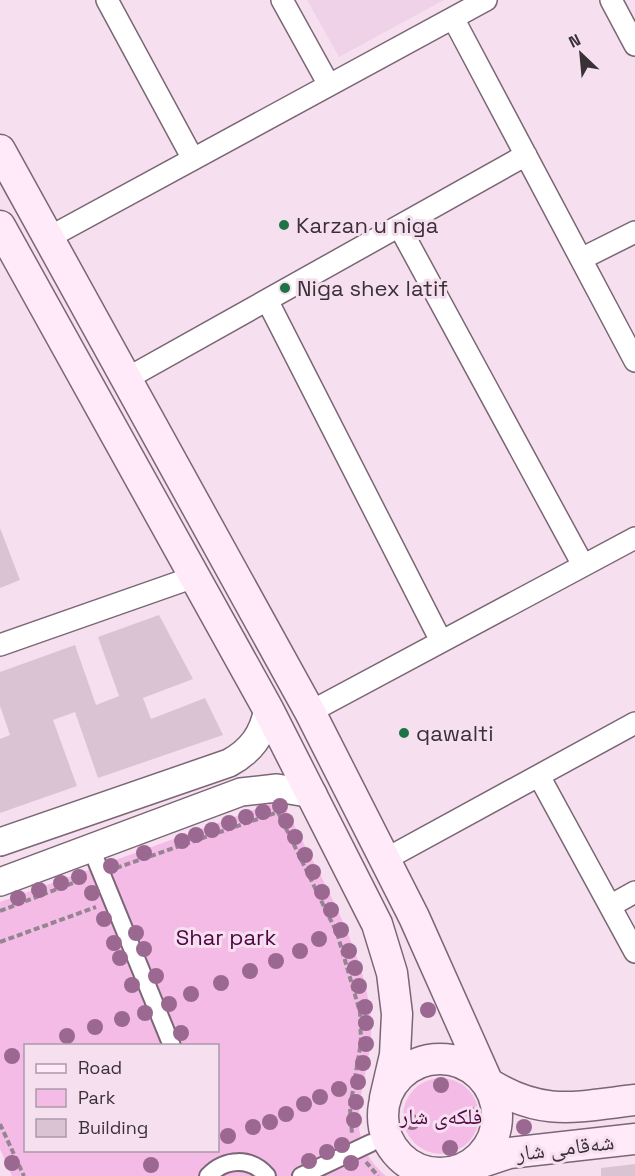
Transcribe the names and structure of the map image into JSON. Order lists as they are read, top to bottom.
{
  "streets": {
    "main road": ["شەقامی شار"]
  },
  "parks": ["Shar park", "فلکەی شار"],
  "places": ["Karzan u niga", "Niga shex latif", "qawalti"],
  "legend": ["Road", "Park", "Building"],
  "north": "top left"
}
